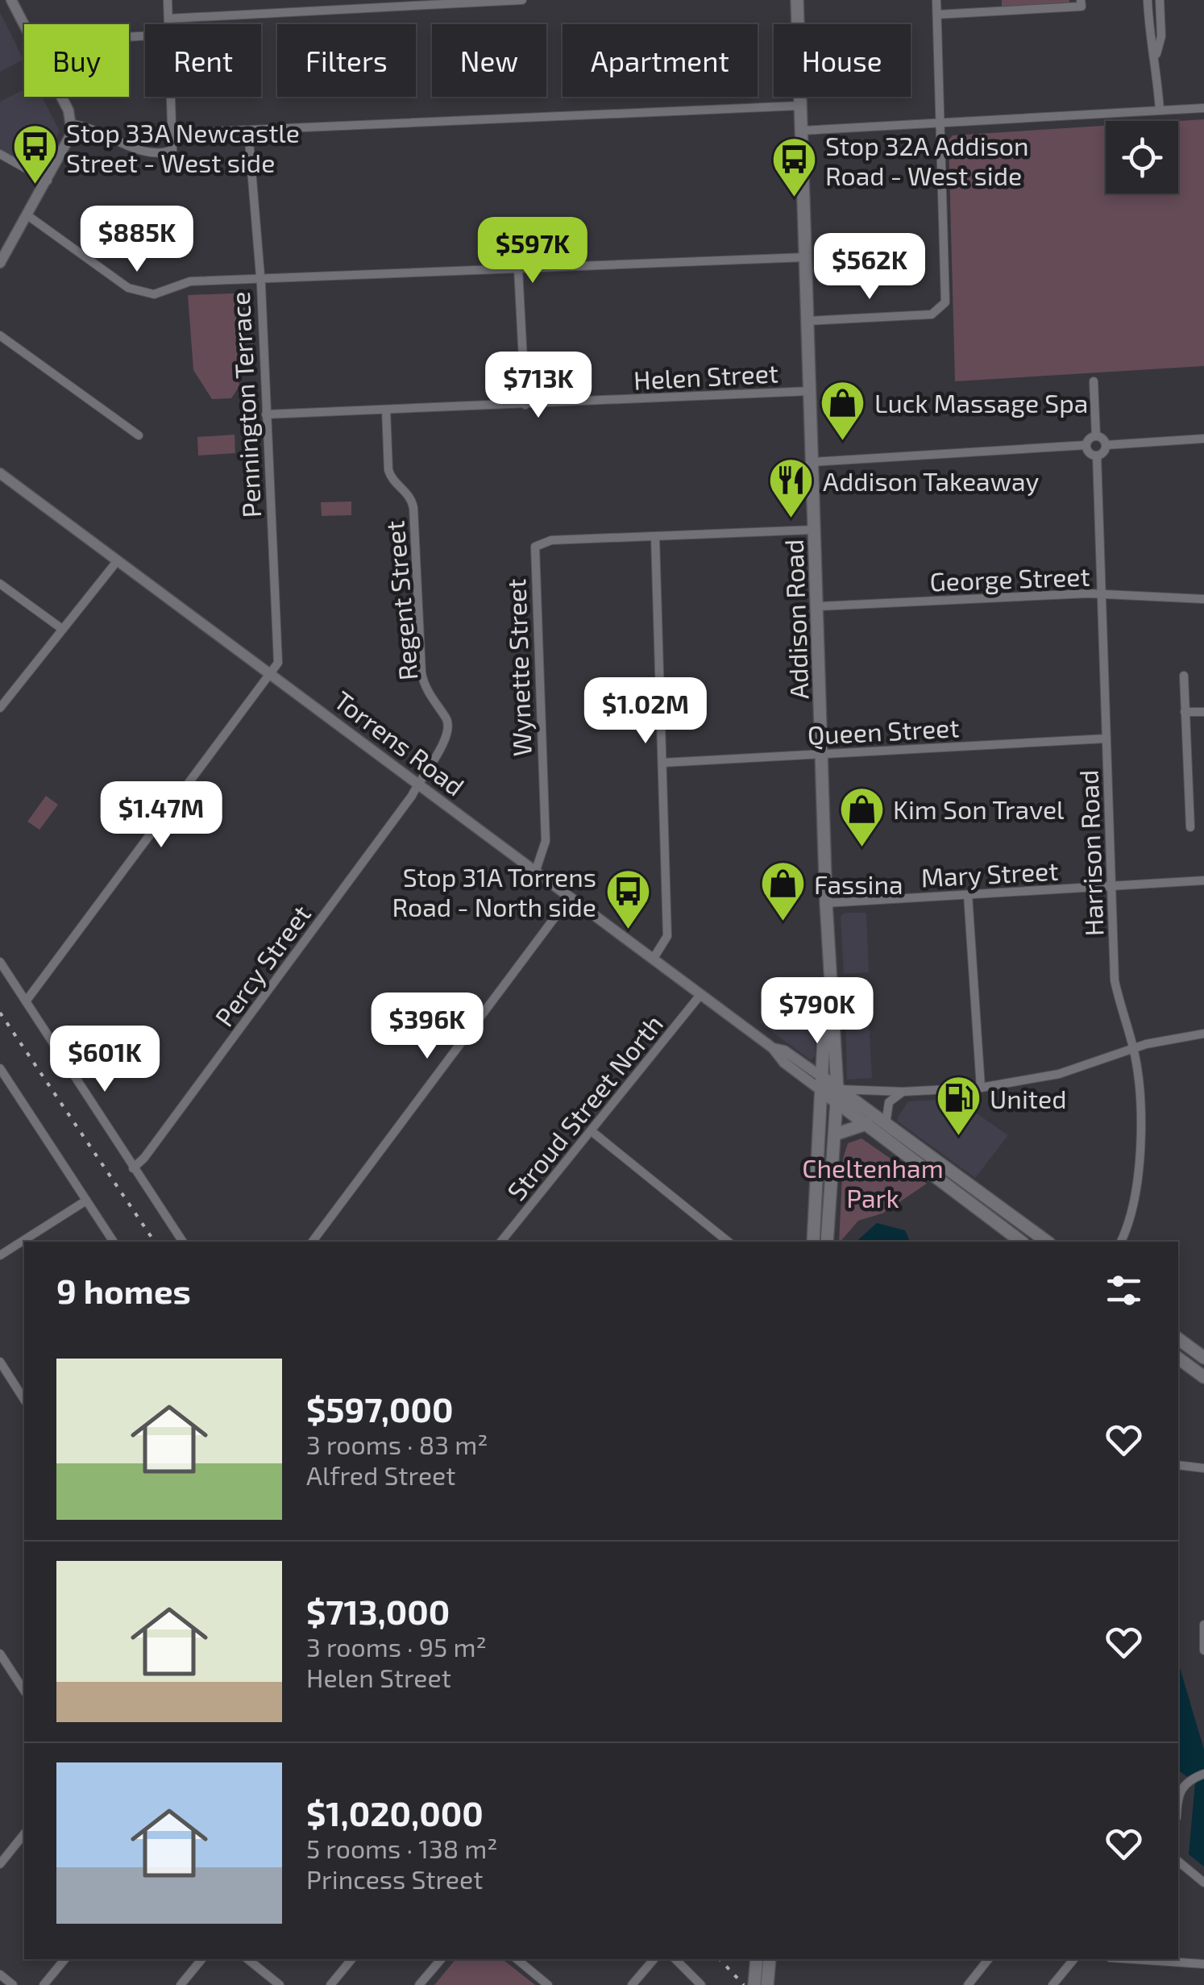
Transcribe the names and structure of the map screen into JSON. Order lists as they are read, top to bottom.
{
  "streets": {
    "main road": ["Addison Road", "Torrens Road"],
    "street": [
      "Helen Street",
      "Pennington Terrace",
      "George Street",
      "Regent Street",
      "Wynette Street",
      "Queen Street",
      "Harrison Road",
      "Mary Street",
      "Percy Street",
      "Stroud Street North"
    ]
  },
  "crossings": [
    ["Helen Street", "Pennington Terrace"],
    ["Helen Street", "Regent Street"],
    ["Helen Street", "Addison Road"],
    ["Pennington Terrace", "Torrens Road"],
    ["George Street", "Addison Road"],
    ["George Street", "Harrison Road"],
    ["Regent Street", "Torrens Road"],
    ["Regent Street", "Percy Street"],
    ["Addison Road", "Wynette Street"],
    ["Addison Road", "Queen Street"],
    ["Addison Road", "Torrens Road"],
    ["Addison Road", "Mary Street"],
    ["Wynette Street", "Torrens Road"],
    ["Queen Street", "Harrison Road"],
    ["Torrens Road", "Percy Street"],
    ["Torrens Road", "Stroud Street North"],
    ["Harrison Road", "Mary Street"]
  ],
  "parks": ["Cheltenham Park"],
  "places": {
    "bus stop": ["Stop 33A Newcastle Street - West side", "Stop 32A Addison Road - West side", "Stop 31A Torrens Road - North side"],
    "shop": ["Luck Massage Spa", "Kim Son Travel", "Fassina"],
    "restaurant": ["Addison Takeaway"],
    "fuel station": ["United"]
  },
  "page": {
    "chip": [
      "Buy",
      "Rent",
      "Filters",
      "New",
      "Apartment",
      "House"
    ],
    "price": [
      "$885K",
      "$597K",
      "$562K",
      "$713K",
      "$1.02M",
      "$1.47M",
      "$790K",
      "$396K",
      "$601K"
    ],
    "heading": "9 homes",
    "list": [
      {
        "name": "$597,000",
        "note": "3 rooms · 83 m² · Alfred Street"
      },
      {
        "name": "$713,000",
        "note": "3 rooms · 95 m² · Helen Street"
      },
      {
        "name": "$1,020,000",
        "note": "5 rooms · 138 m² · Princess Street"
      }
    ]
  }
}
